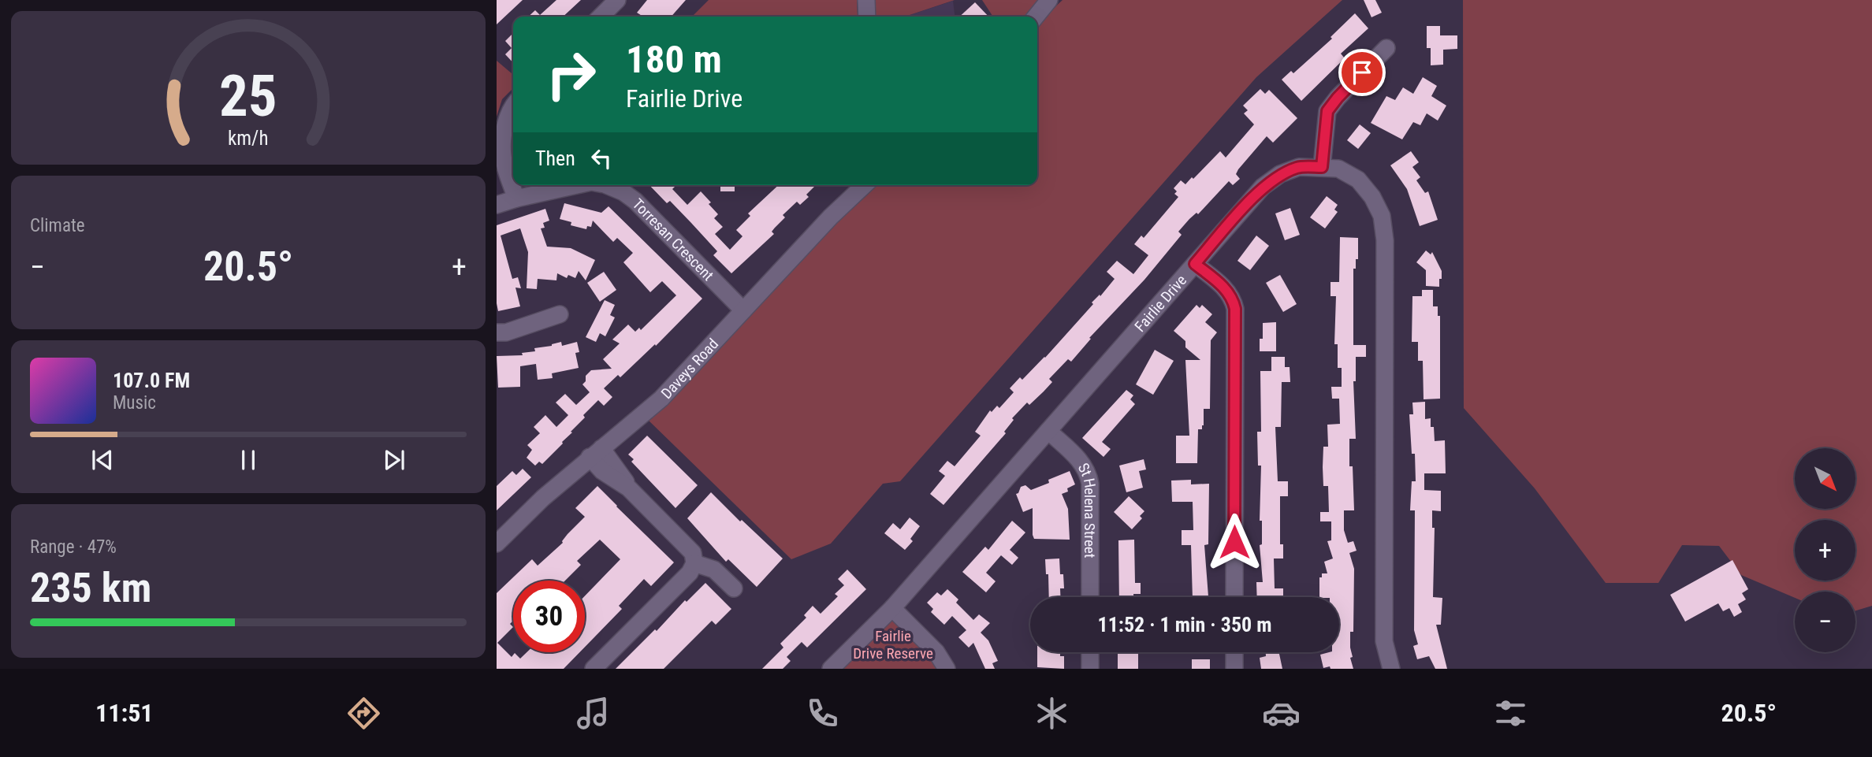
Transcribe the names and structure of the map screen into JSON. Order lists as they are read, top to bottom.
{
  "streets": {
    "street": [
      "Torresan Crescent",
      "Fairlie Drive",
      "Daveys Road",
      "St Helena Street"
    ]
  },
  "crossings": [
    ["Torresan Crescent", "Daveys Road"],
    ["Fairlie Drive", "St Helena Street"]
  ],
  "parks": ["Fairlie Drive Reserve"],
  "north": "bottom right",
  "page": {
    "turn": ["180 m", "Fairlie Drive"],
    "then": "Then",
    "tile": [
      "Climate",
      ["Range · 47%", "235 km"]
    ],
    "heat": ["−", "20.5°", "+"],
    "song": ["107.0 FM", "Music"],
    "map_buttons": ["+", "−"],
    "limit": "30",
    "trip": "11:52 · 1 min · 350 m",
    "tabs": ["11:51", "20.5°"],
    "gauge": ["25", "km/h"]
  }
}
